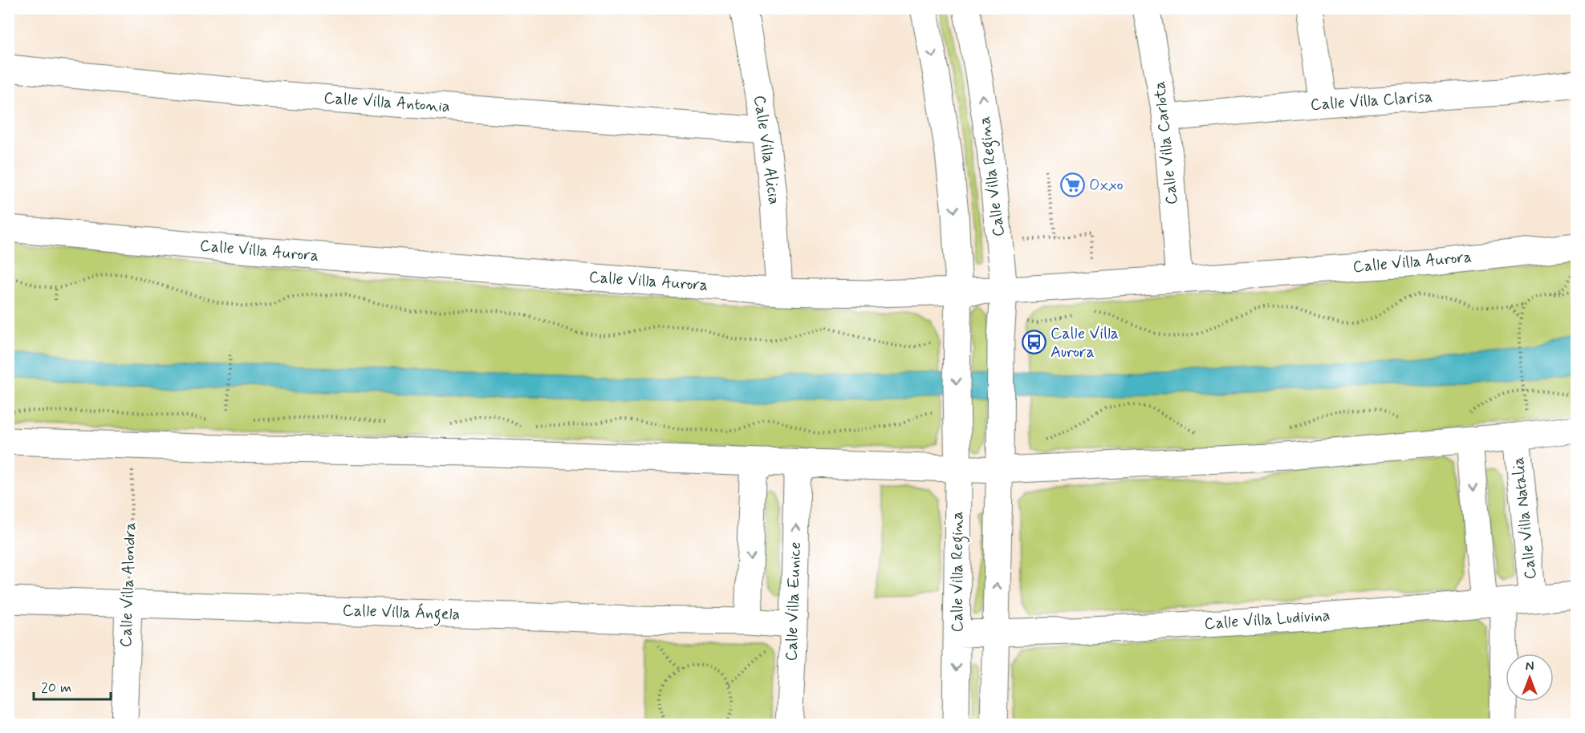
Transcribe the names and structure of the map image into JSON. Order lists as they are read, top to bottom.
{
  "streets": {
    "street": [
      "Calle Villa Clarisa",
      "Calle Villa Antonia",
      "Calle Villa Carlota",
      "Calle Villa Alicia",
      "Calle Villa Regina",
      "Calle Villa Aurora",
      "Calle Villa Natalia",
      "Calle Villa Alondra",
      "Calle Villa Eunice",
      "Calle Villa Ángela",
      "Calle Villa Ludivina"
    ]
  },
  "crossings": [
    ["Calle Villa Clarisa", "Calle Villa Carlota"],
    ["Calle Villa Antonia", "Calle Villa Alicia"],
    ["Calle Villa Carlota", "Calle Villa Aurora"],
    ["Calle Villa Alicia", "Calle Villa Aurora"],
    ["Calle Villa Regina", "Calle Villa Aurora"],
    ["Calle Villa Regina", "Calle Villa Ludivina"],
    ["Calle Villa Natalia", "Calle Villa Ludivina"],
    ["Calle Villa Alondra", "Calle Villa Ángela"],
    ["Calle Villa Eunice", "Calle Villa Ángela"]
  ],
  "places": {
    "supermarket": ["Oxxo"],
    "bus stop": ["Calle Villa Aurora"]
  },
  "scale_bar": "20 m",
  "north": "top"
}
